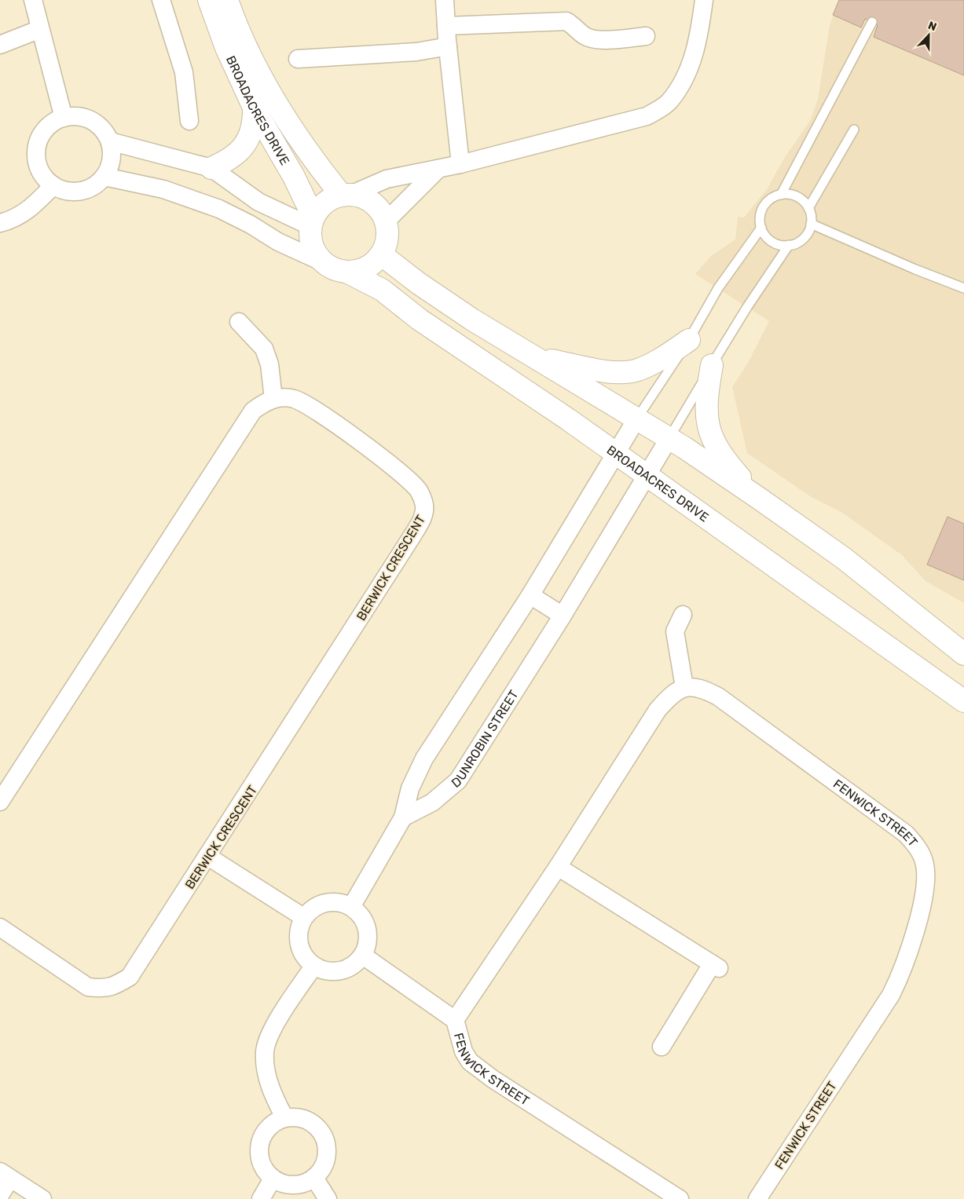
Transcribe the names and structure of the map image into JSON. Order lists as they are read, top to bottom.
{
  "streets": {
    "street": [
      "BROADACRES DRIVE",
      "BERWICK CRESCENT",
      "DUNROBIN STREET",
      "FENWICK STREET"
    ]
  },
  "crossings": [
    ["BROADACRES DRIVE", "DUNROBIN STREET"]
  ],
  "north": "top"
}
